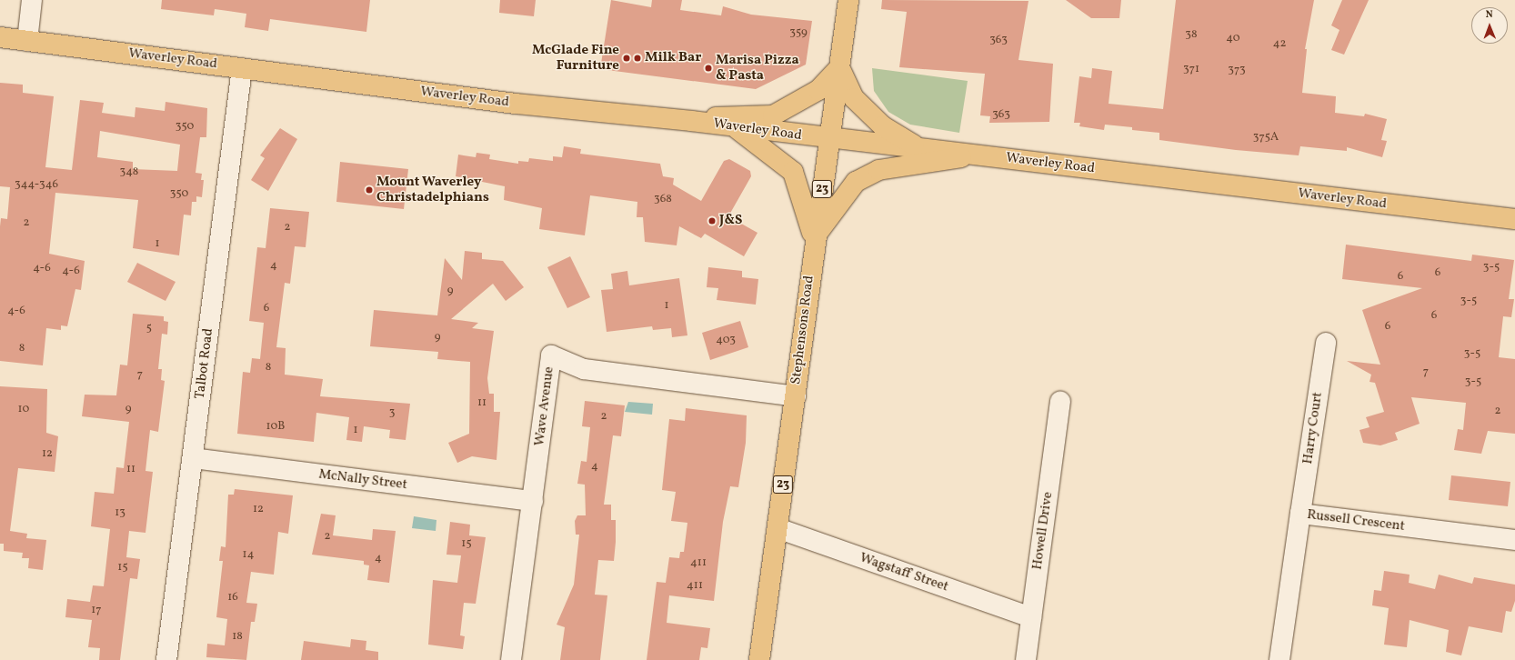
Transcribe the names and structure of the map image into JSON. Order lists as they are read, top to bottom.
{
  "streets": {
    "main road": ["Waverley Road", "23", "Stephensons Road"],
    "street": [
      "Talbot Road",
      "Wave Avenue",
      "Harry Court",
      "McNally Street",
      "Russell Crescent",
      "Howell Drive",
      "Wagstaff Street"
    ]
  },
  "crossings": [
    ["Waverley Road", "Stephensons Road"],
    ["Waverley Road", "Talbot Road"],
    ["Stephensons Road", "Wave Avenue"],
    ["Stephensons Road", "Wagstaff Street"],
    ["Talbot Road", "McNally Street"],
    ["Wave Avenue", "McNally Street"],
    ["Harry Court", "Russell Crescent"],
    ["Howell Drive", "Wagstaff Street"]
  ],
  "places": [
    "McGlade Fine Furniture",
    "Milk Bar",
    "Marisa Pizza & Pasta",
    "Mount Waverley Christadelphians",
    "J&S"
  ],
  "house_numbers": [
    "359",
    "38",
    "40",
    "363",
    "42",
    "371",
    "373",
    "363",
    "350",
    "375A",
    "348",
    "344-346",
    "350",
    "368",
    "2",
    "2",
    "1",
    "4",
    "3-5",
    "4-6",
    "4-6",
    "6",
    "6",
    "9",
    "3-5",
    "1",
    "6",
    "4-6",
    "6",
    "6",
    "5",
    "9",
    "403",
    "8",
    "3-5",
    "8",
    "7",
    "7",
    "3-5",
    "11",
    "10",
    "9",
    "2",
    "3",
    "2",
    "10B",
    "1",
    "12",
    "4",
    "11",
    "12",
    "13",
    "2",
    "15",
    "14",
    "4",
    "411",
    "15",
    "411",
    "16",
    "17",
    "18"
  ],
  "north": "top"
}
